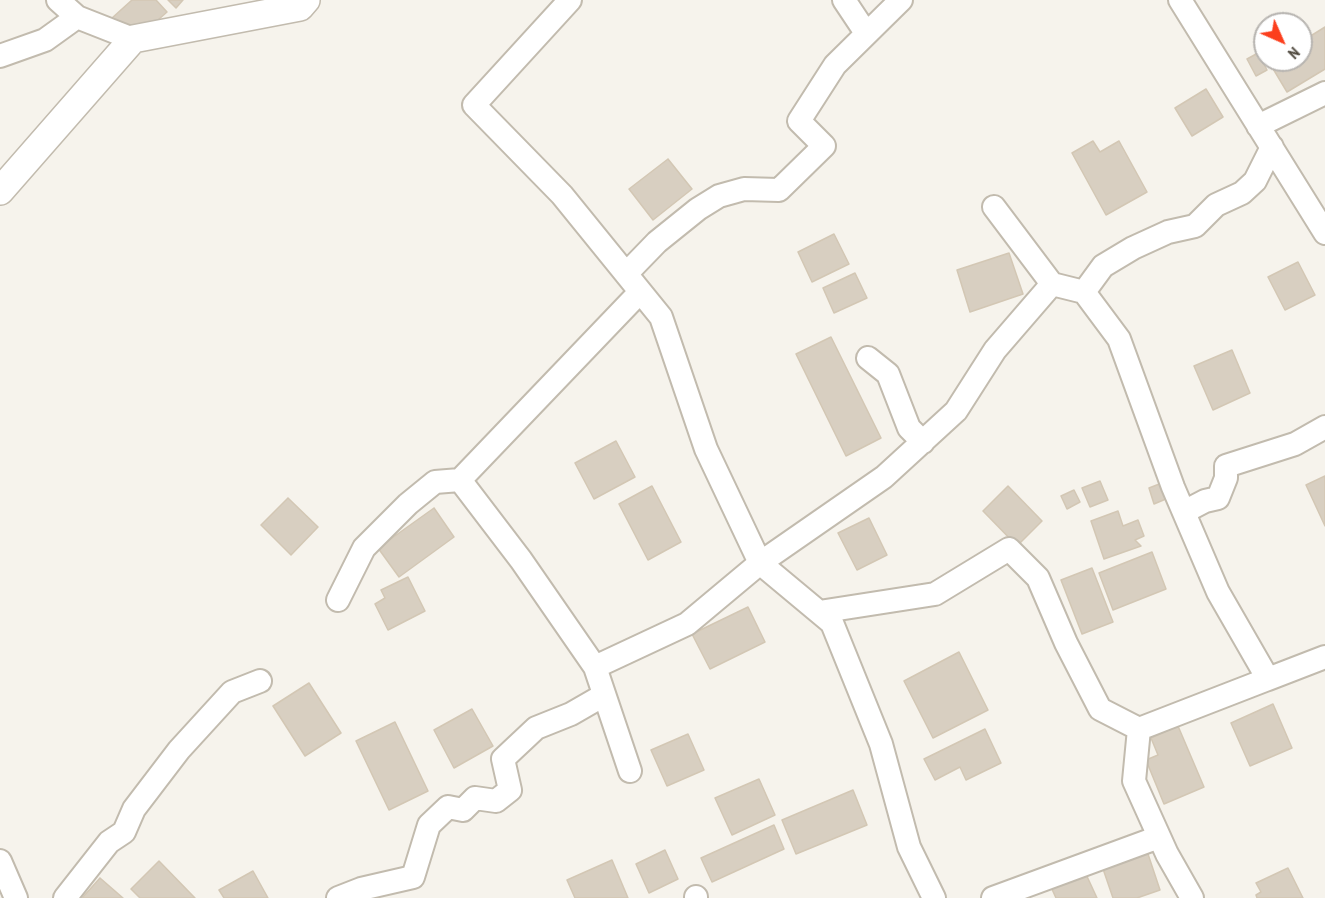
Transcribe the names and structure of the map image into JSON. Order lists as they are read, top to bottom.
{
  "north": "bottom right"
}
